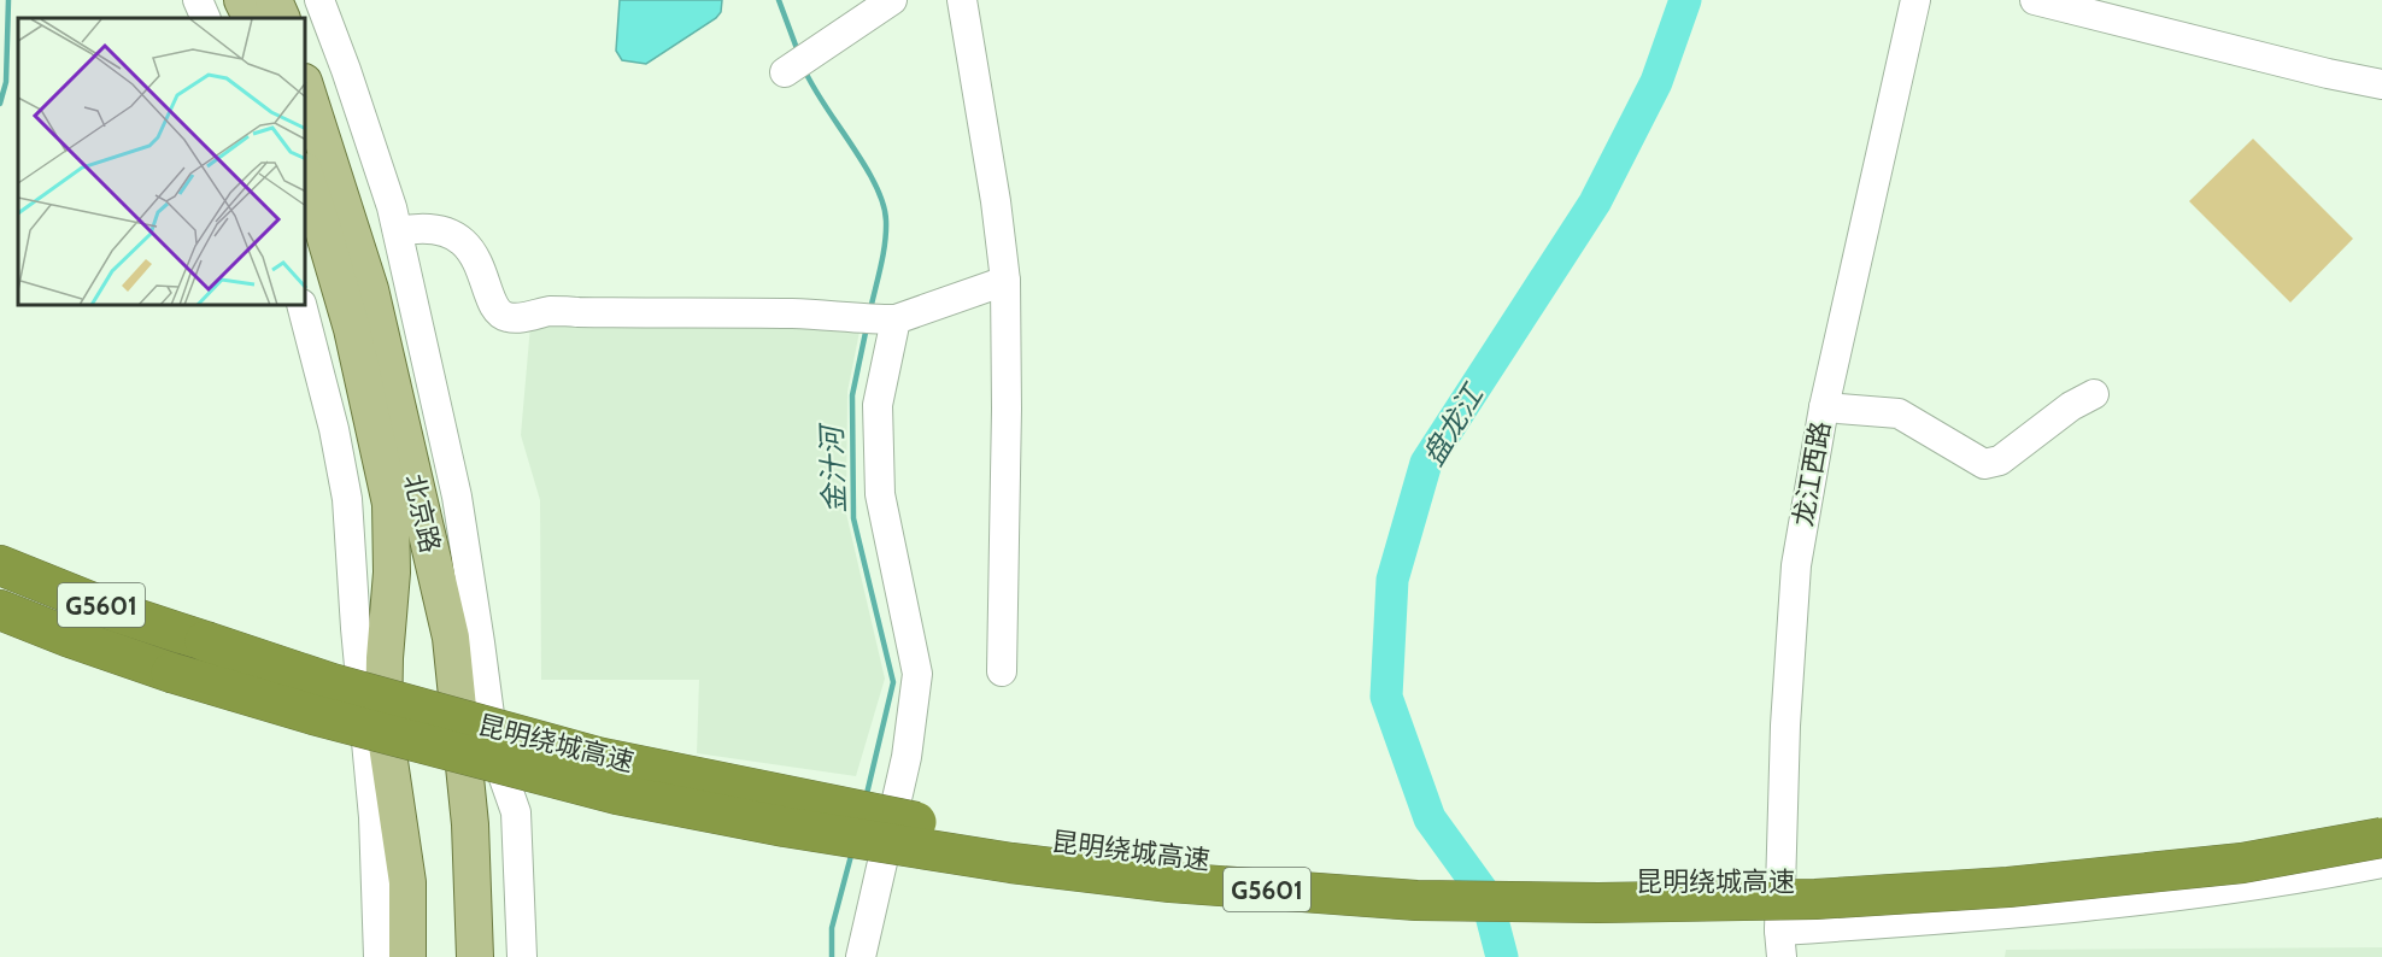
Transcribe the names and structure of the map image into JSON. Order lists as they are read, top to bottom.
{
  "streets": {
    "highway": ["G5601", "昆明绕城高速"],
    "main road": ["北京路"],
    "street": ["龙江西路"]
  },
  "water": ["盘龙江", "金汁河"]
}
